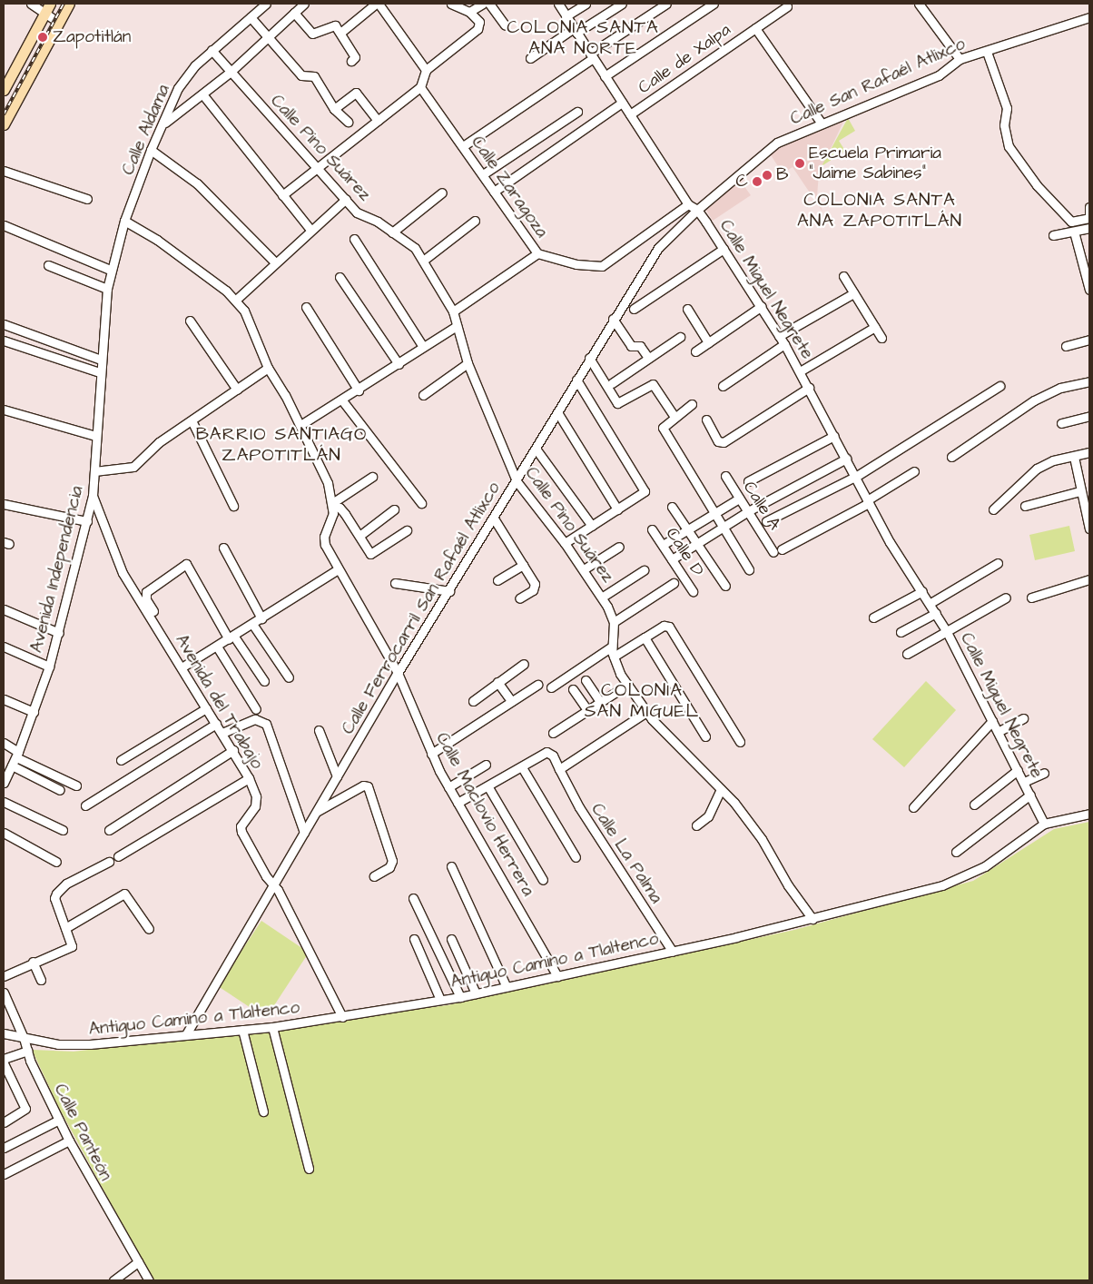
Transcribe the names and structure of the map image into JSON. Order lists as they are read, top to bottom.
{
  "streets": {
    "street": [
      "Calle de Xalpa",
      "Calle San Rafaél Atlixco",
      "Calle Aldama",
      "Calle Pino Suárez",
      "Calle Zaragoza",
      "Calle Miguel Negrete",
      "Calle A",
      "Calle D",
      "Avenida Independencia",
      "Calle Ferrocarril San Rafaél Atlixco",
      "Avenida del Trabajo",
      "Calle Maclovio Herrera",
      "Calle La Palma",
      "Antiguo Camino a Tlaltenco",
      "Calle Panteón"
    ]
  },
  "crossings": [
    ["Calle de Xalpa", "Calle Miguel Negrete"],
    ["Calle San Rafaél Atlixco", "Calle Miguel Negrete"],
    ["Calle San Rafaél Atlixco", "Calle Ferrocarril San Rafaél Atlixco"],
    ["Calle Aldama", "Calle Pino Suárez"],
    ["Calle Aldama", "Avenida Independencia"],
    ["Calle Aldama", "Calle Maclovio Herrera"],
    ["Calle Pino Suárez", "Calle Ferrocarril San Rafaél Atlixco"],
    ["Calle Pino Suárez", "Antiguo Camino a Tlaltenco"],
    ["Calle Zaragoza", "Calle Miguel Negrete"],
    ["Calle Miguel Negrete", "Calle A"],
    ["Calle Miguel Negrete", "Calle Ferrocarril San Rafaél Atlixco"],
    ["Calle Miguel Negrete", "Antiguo Camino a Tlaltenco"],
    ["Avenida Independencia", "Avenida del Trabajo"],
    ["Avenida Independencia", "Calle Maclovio Herrera"],
    ["Calle Ferrocarril San Rafaél Atlixco", "Avenida del Trabajo"],
    ["Calle Ferrocarril San Rafaél Atlixco", "Calle Maclovio Herrera"],
    ["Calle Ferrocarril San Rafaél Atlixco", "Antiguo Camino a Tlaltenco"],
    ["Avenida del Trabajo", "Antiguo Camino a Tlaltenco"],
    ["Calle Maclovio Herrera", "Antiguo Camino a Tlaltenco"],
    ["Calle La Palma", "Antiguo Camino a Tlaltenco"],
    ["Antiguo Camino a Tlaltenco", "Calle Panteón"]
  ],
  "districts": [
    "COLONIA SANTA ANA NORTE",
    "COLONIA SANTA ANA ZAPOTITLÁN",
    "BARRIO SANTIAGO ZAPOTITLÁN",
    "COLONIA SAN MIGUEL"
  ],
  "places": [
    "Zapotitlán",
    "Escuela Primaria \"Jaime Sabines\"",
    "B",
    "C"
  ]
}
